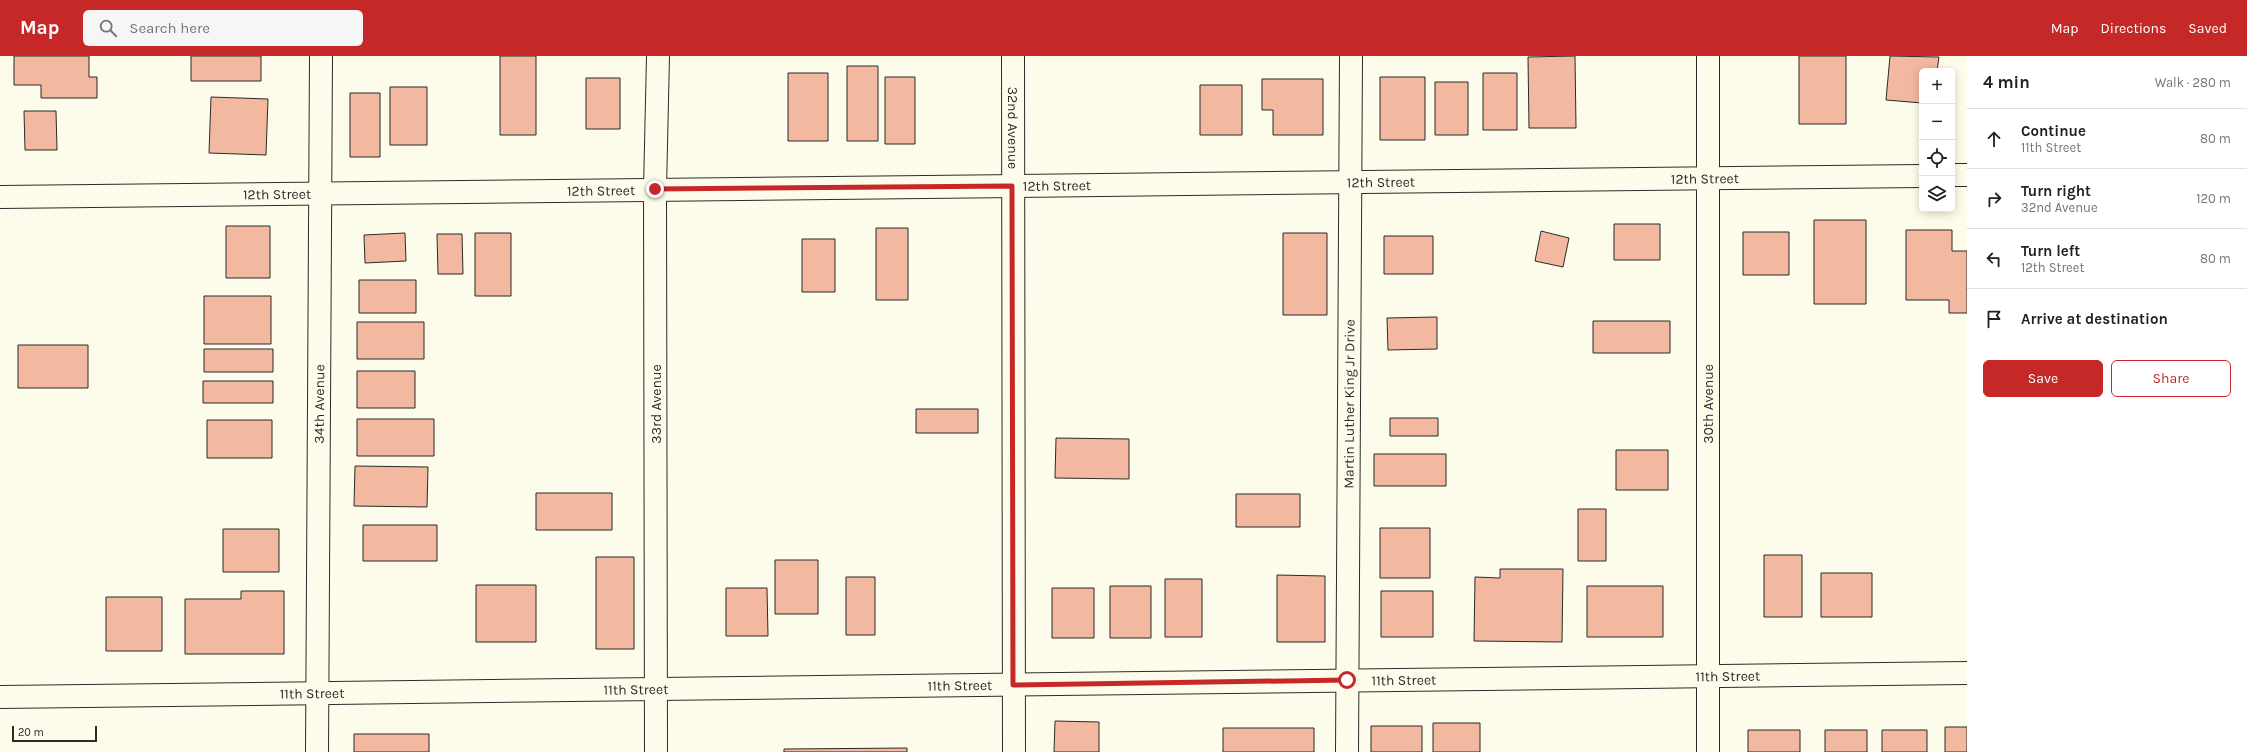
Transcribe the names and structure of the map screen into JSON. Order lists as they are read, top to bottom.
{
  "streets": {
    "street": [
      "32nd Avenue",
      "12th Street",
      "34th Avenue",
      "33rd Avenue",
      "Martin Luther King Jr Drive",
      "30th Avenue",
      "11th Street"
    ]
  },
  "crossings": [
    ["32nd Avenue", "12th Street"],
    ["32nd Avenue", "11th Street"],
    ["12th Street", "34th Avenue"],
    ["12th Street", "33rd Avenue"],
    ["12th Street", "Martin Luther King Jr Drive"],
    ["12th Street", "30th Avenue"],
    ["34th Avenue", "11th Street"],
    ["33rd Avenue", "11th Street"],
    ["Martin Luther King Jr Drive", "11th Street"],
    ["30th Avenue", "11th Street"]
  ],
  "scale_bar": "20 m",
  "page": {
    "header": "Map",
    "search": "Search here",
    "nav": ["Map", "Directions", "Saved"],
    "heading": ["4 min", "Walk · 280 m"],
    "map_buttons": ["+", "−"],
    "list": [
      ["Continue", "11th Street", "80 m"],
      ["Turn right", "32nd Avenue", "120 m"],
      ["Turn left", "12th Street", "80 m"],
      "Arrive at destination"
    ],
    "buttons": ["Save", "Share"],
    "scale": "20 m"
  }
}
